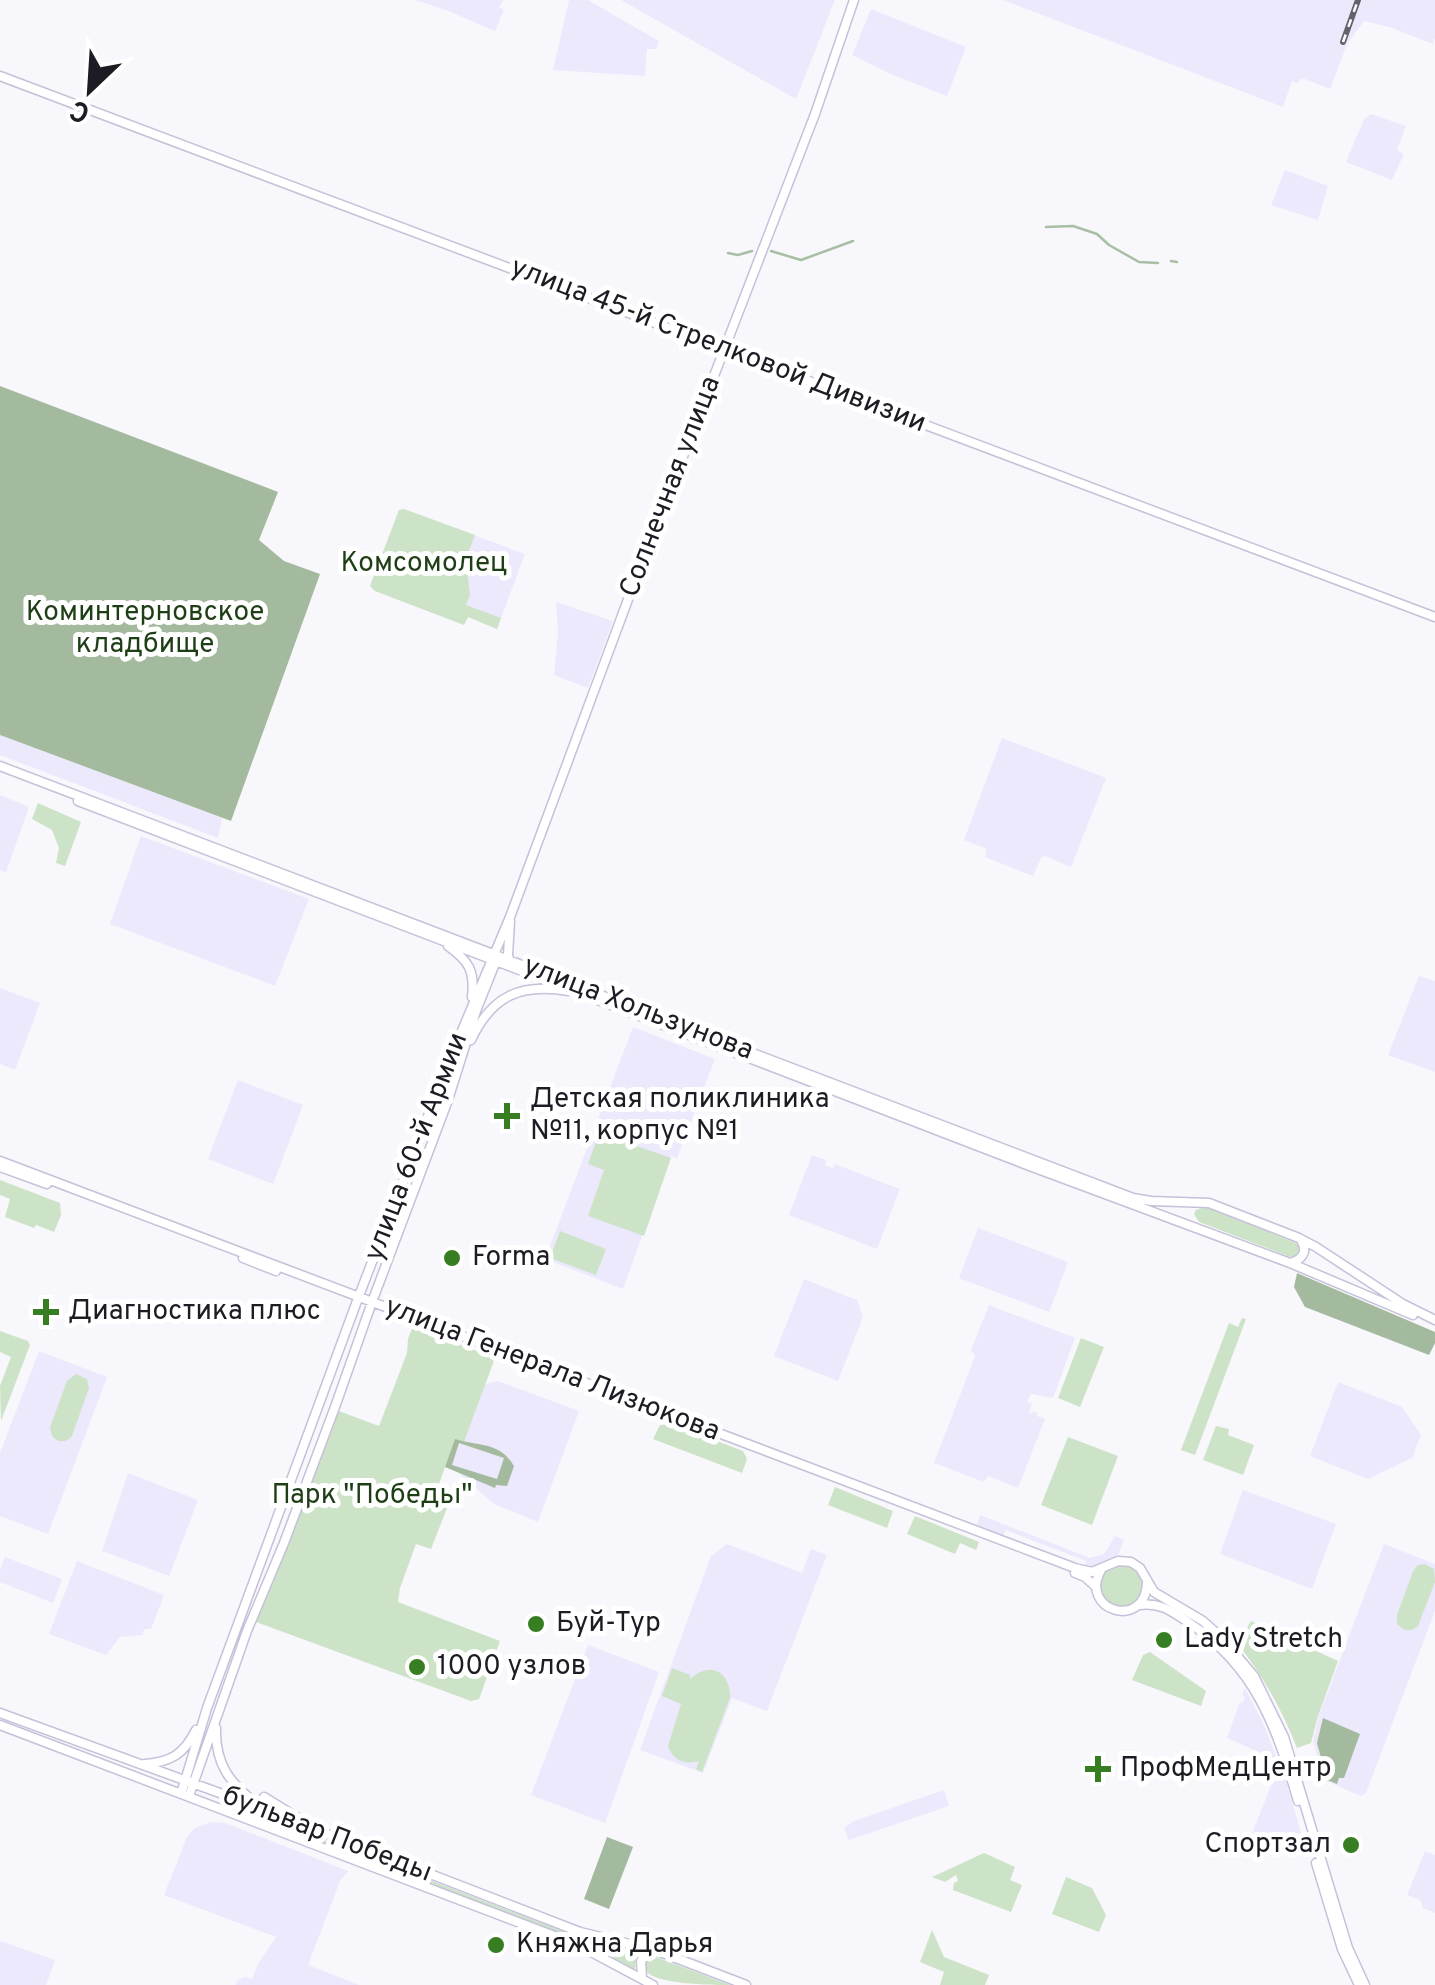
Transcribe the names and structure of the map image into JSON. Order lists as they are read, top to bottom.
{
  "streets": {
    "main road": [
      "улица 45-й Стрелковой Дивизии",
      "Солнечная улица",
      "улица Хользунова",
      "улица 60-й Армии",
      "улица Генерала Лизюкова",
      "бульвар Победы"
    ]
  },
  "crossings": [
    ["улица 45-й Стрелковой Дивизии", "Солнечная улица"],
    ["Солнечная улица", "улица Хользунова"],
    ["Солнечная улица", "улица 60-й Армии"],
    ["улица Хользунова", "улица 60-й Армии"],
    ["улица 60-й Армии", "улица Генерала Лизюкова"],
    ["улица 60-й Армии", "бульвар Победы"]
  ],
  "parks": ["Комсомолец", "Коминтерновское кладбище", "Парк \"Победы\""],
  "places": {
    "health": ["Детская поликлиника №11, корпус №1", "Диагностика плюс", "ПрофМедЦентр"],
    "other": [
      "Forma",
      "Буй-Тур",
      "Lady Stretch",
      "1000 узлов",
      "Спортзал",
      "Княжна Дарья"
    ]
  },
  "north": "bottom left"
}
